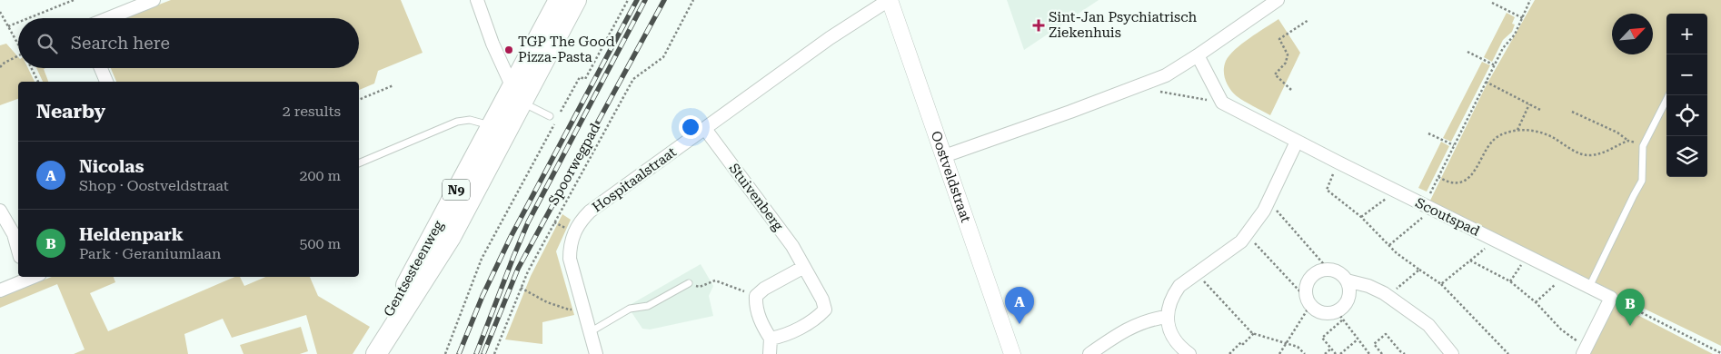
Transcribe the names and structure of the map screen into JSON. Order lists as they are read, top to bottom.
{
  "streets": {
    "main road": ["N9", "Gentsesteenweg"],
    "street": [
      "Oostveldstraat",
      "Hospitaalstraat",
      "Stuivenberg",
      "Scoutspad"
    ],
    "path": ["Spoorwegpad"]
  },
  "crossings": [
    ["Oostveldstraat", "Hospitaalstraat"],
    ["Hospitaalstraat", "Stuivenberg"],
    ["N9", "Gentsesteenweg"]
  ],
  "places": {
    "health": ["Sint-Jan Psychiatrisch Ziekenhuis"],
    "other": ["TGP The Good Pizza-Pasta"]
  },
  "north": "top right",
  "page": {
    "map_buttons": ["+", "−"],
    "search": "Search here",
    "heading": ["Nearby", "2 results"],
    "list": [
      {
        "mark": "A",
        "name": "Nicolas",
        "note": "Shop · Oostveldstraat",
        "value": "200 m"
      },
      {
        "mark": "B",
        "name": "Heldenpark",
        "note": "Park · Geraniumlaan",
        "value": "500 m"
      }
    ],
    "pins": ["A", "B"]
  }
}
